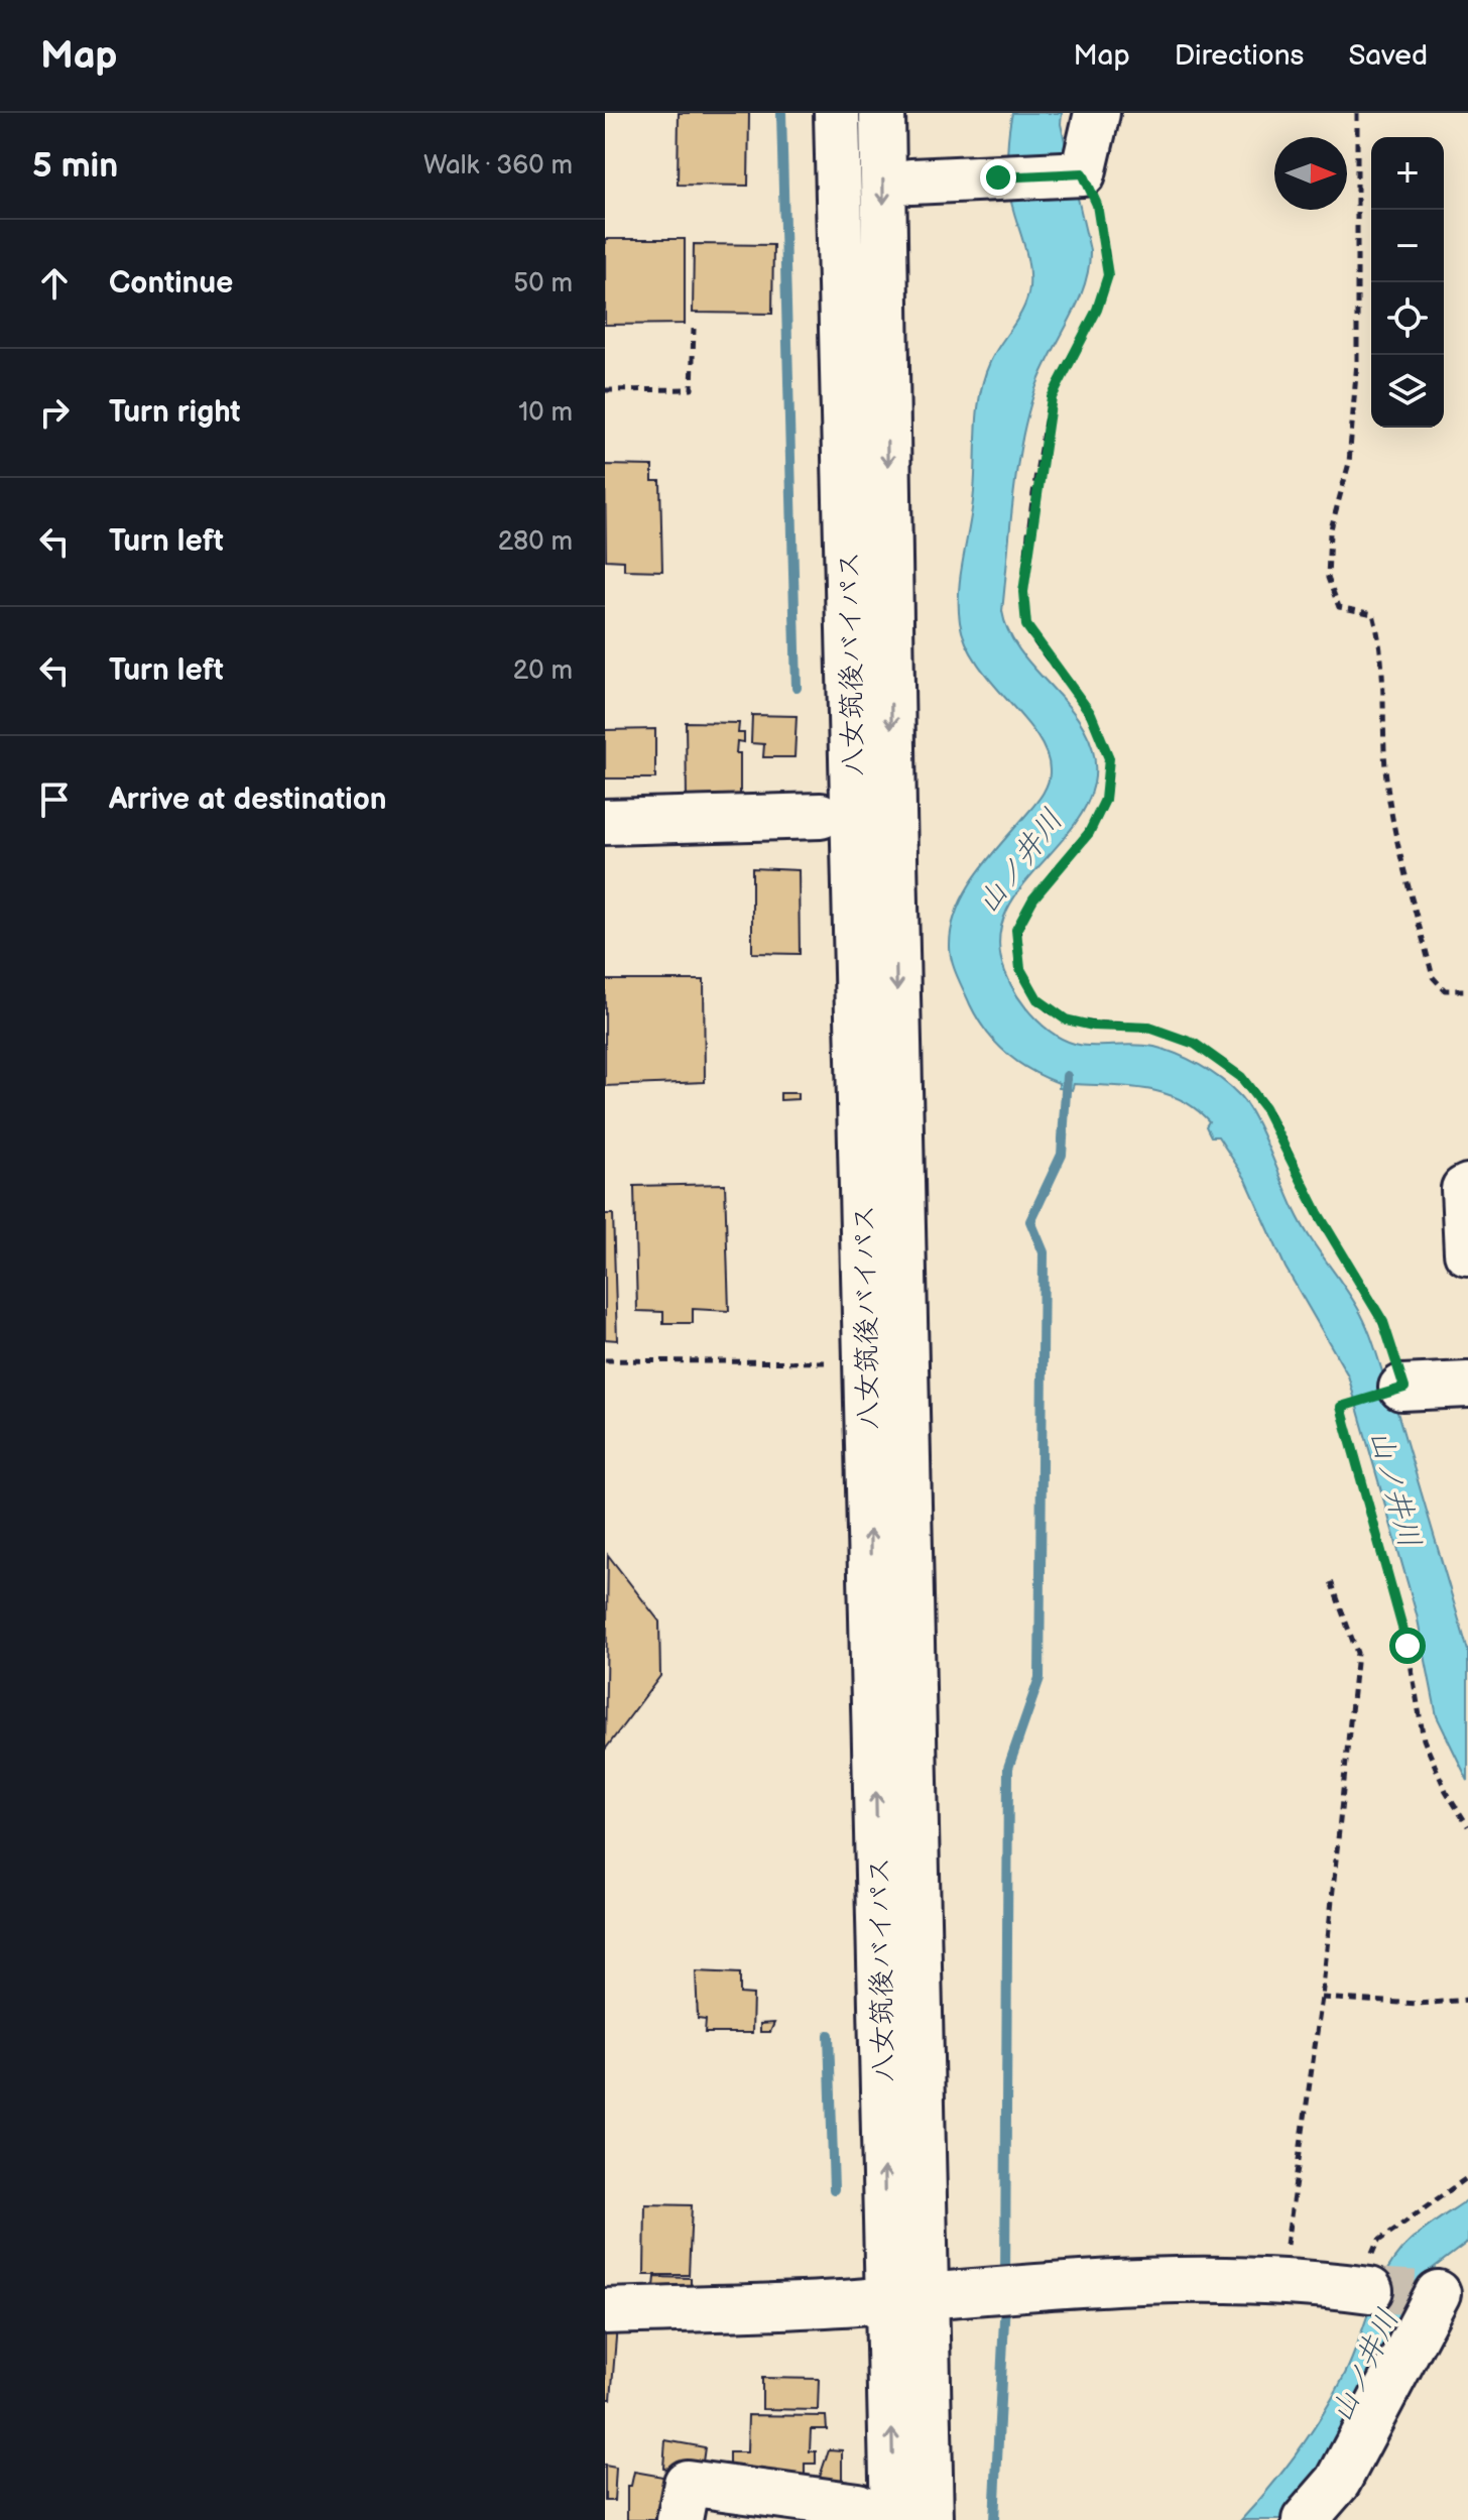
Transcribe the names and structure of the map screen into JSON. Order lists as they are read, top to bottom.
{
  "streets": {
    "main road": ["八女筑後バイパス"]
  },
  "water": ["山ノ井川"],
  "north": "right",
  "page": {
    "header": "Map",
    "nav": ["Map", "Directions", "Saved"],
    "heading": ["5 min", "Walk · 360 m"],
    "map_buttons": ["+", "−"],
    "list": [
      ["Continue", "50 m"],
      ["Turn right", "10 m"],
      ["Turn left", "280 m"],
      ["Turn left", "20 m"],
      "Arrive at destination"
    ]
  }
}
